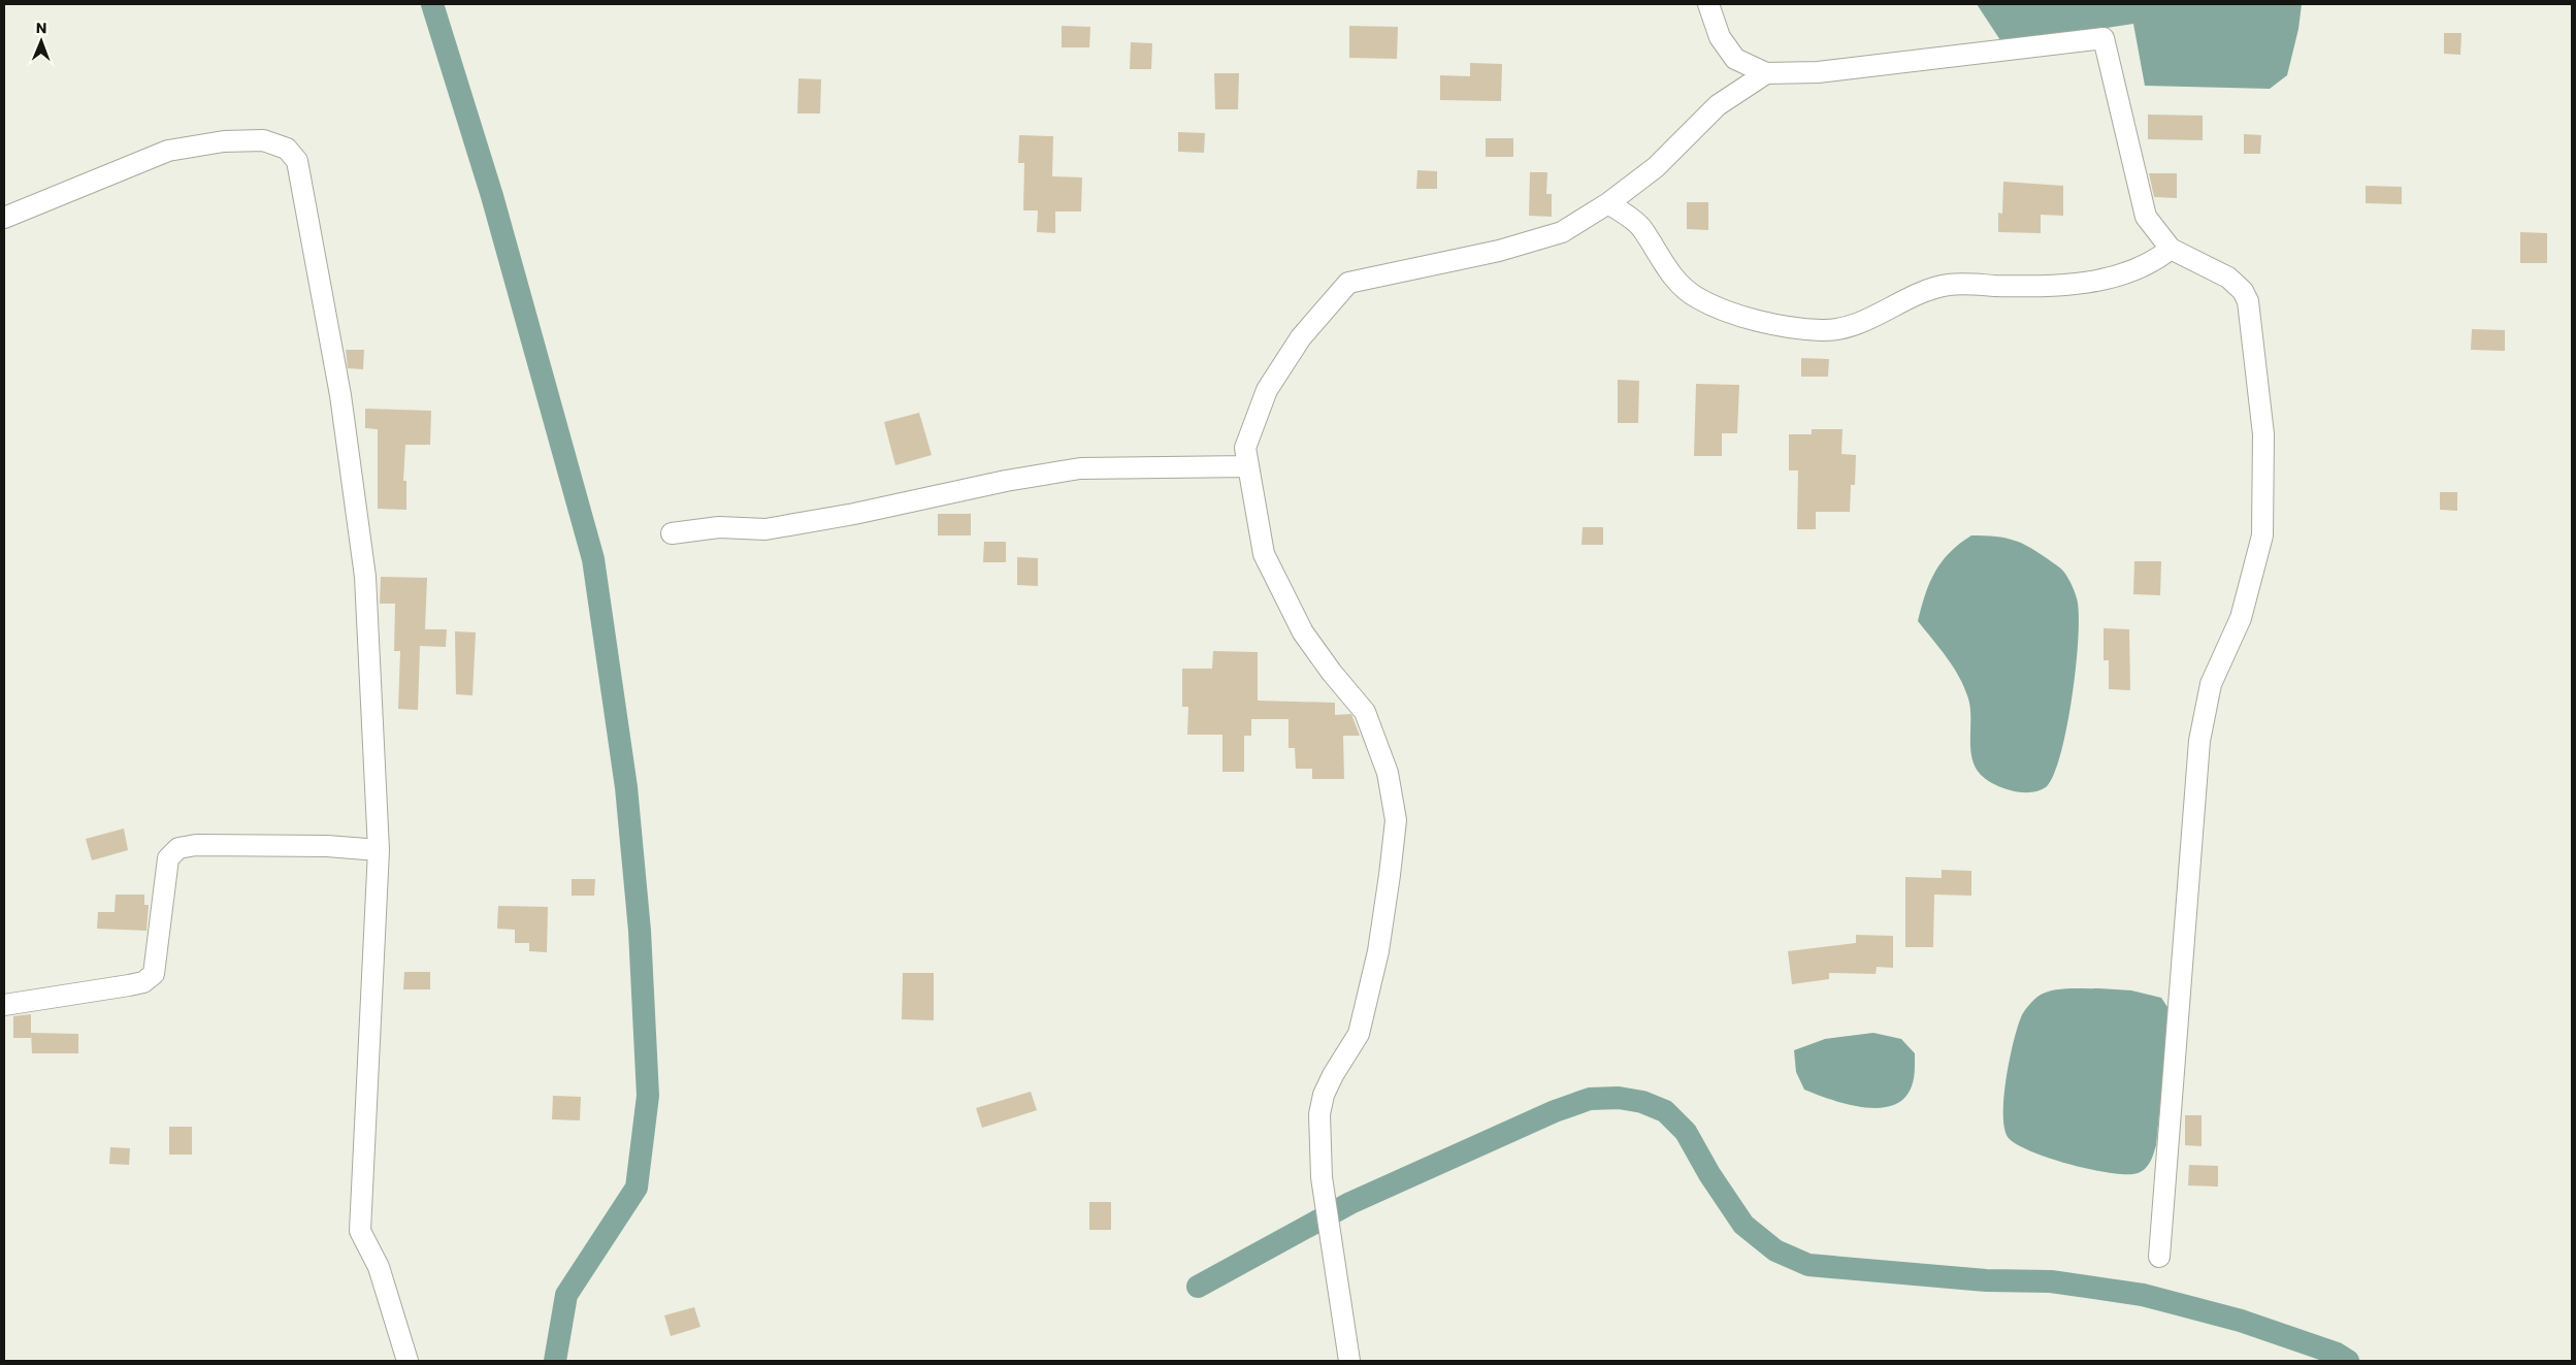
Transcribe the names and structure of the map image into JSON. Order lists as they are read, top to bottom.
{
  "north": "top"
}
